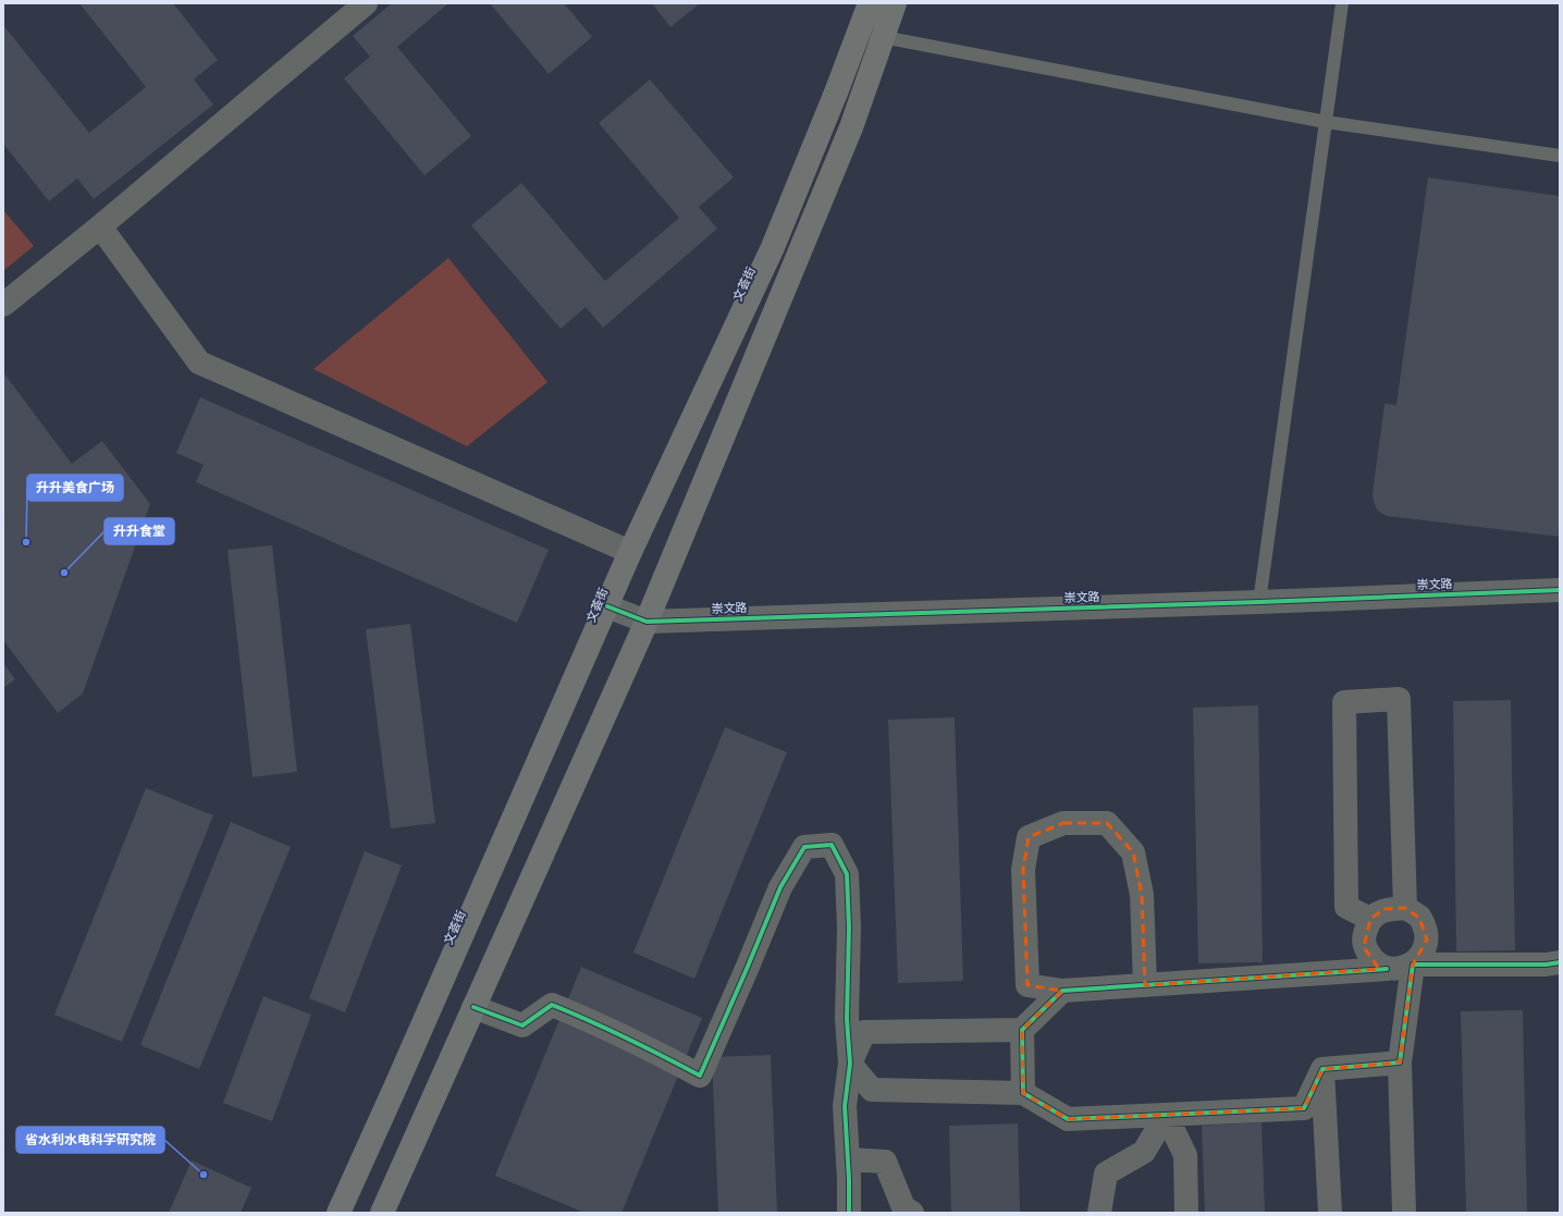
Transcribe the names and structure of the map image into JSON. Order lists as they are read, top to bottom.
{
  "streets": {
    "main road": ["文荟街"],
    "street": ["崇文路"]
  },
  "crossings": [
    ["文荟街", "崇文路"]
  ],
  "places": ["升升美食广场", "升升食堂", "省水利水电科学研究院"]
}
